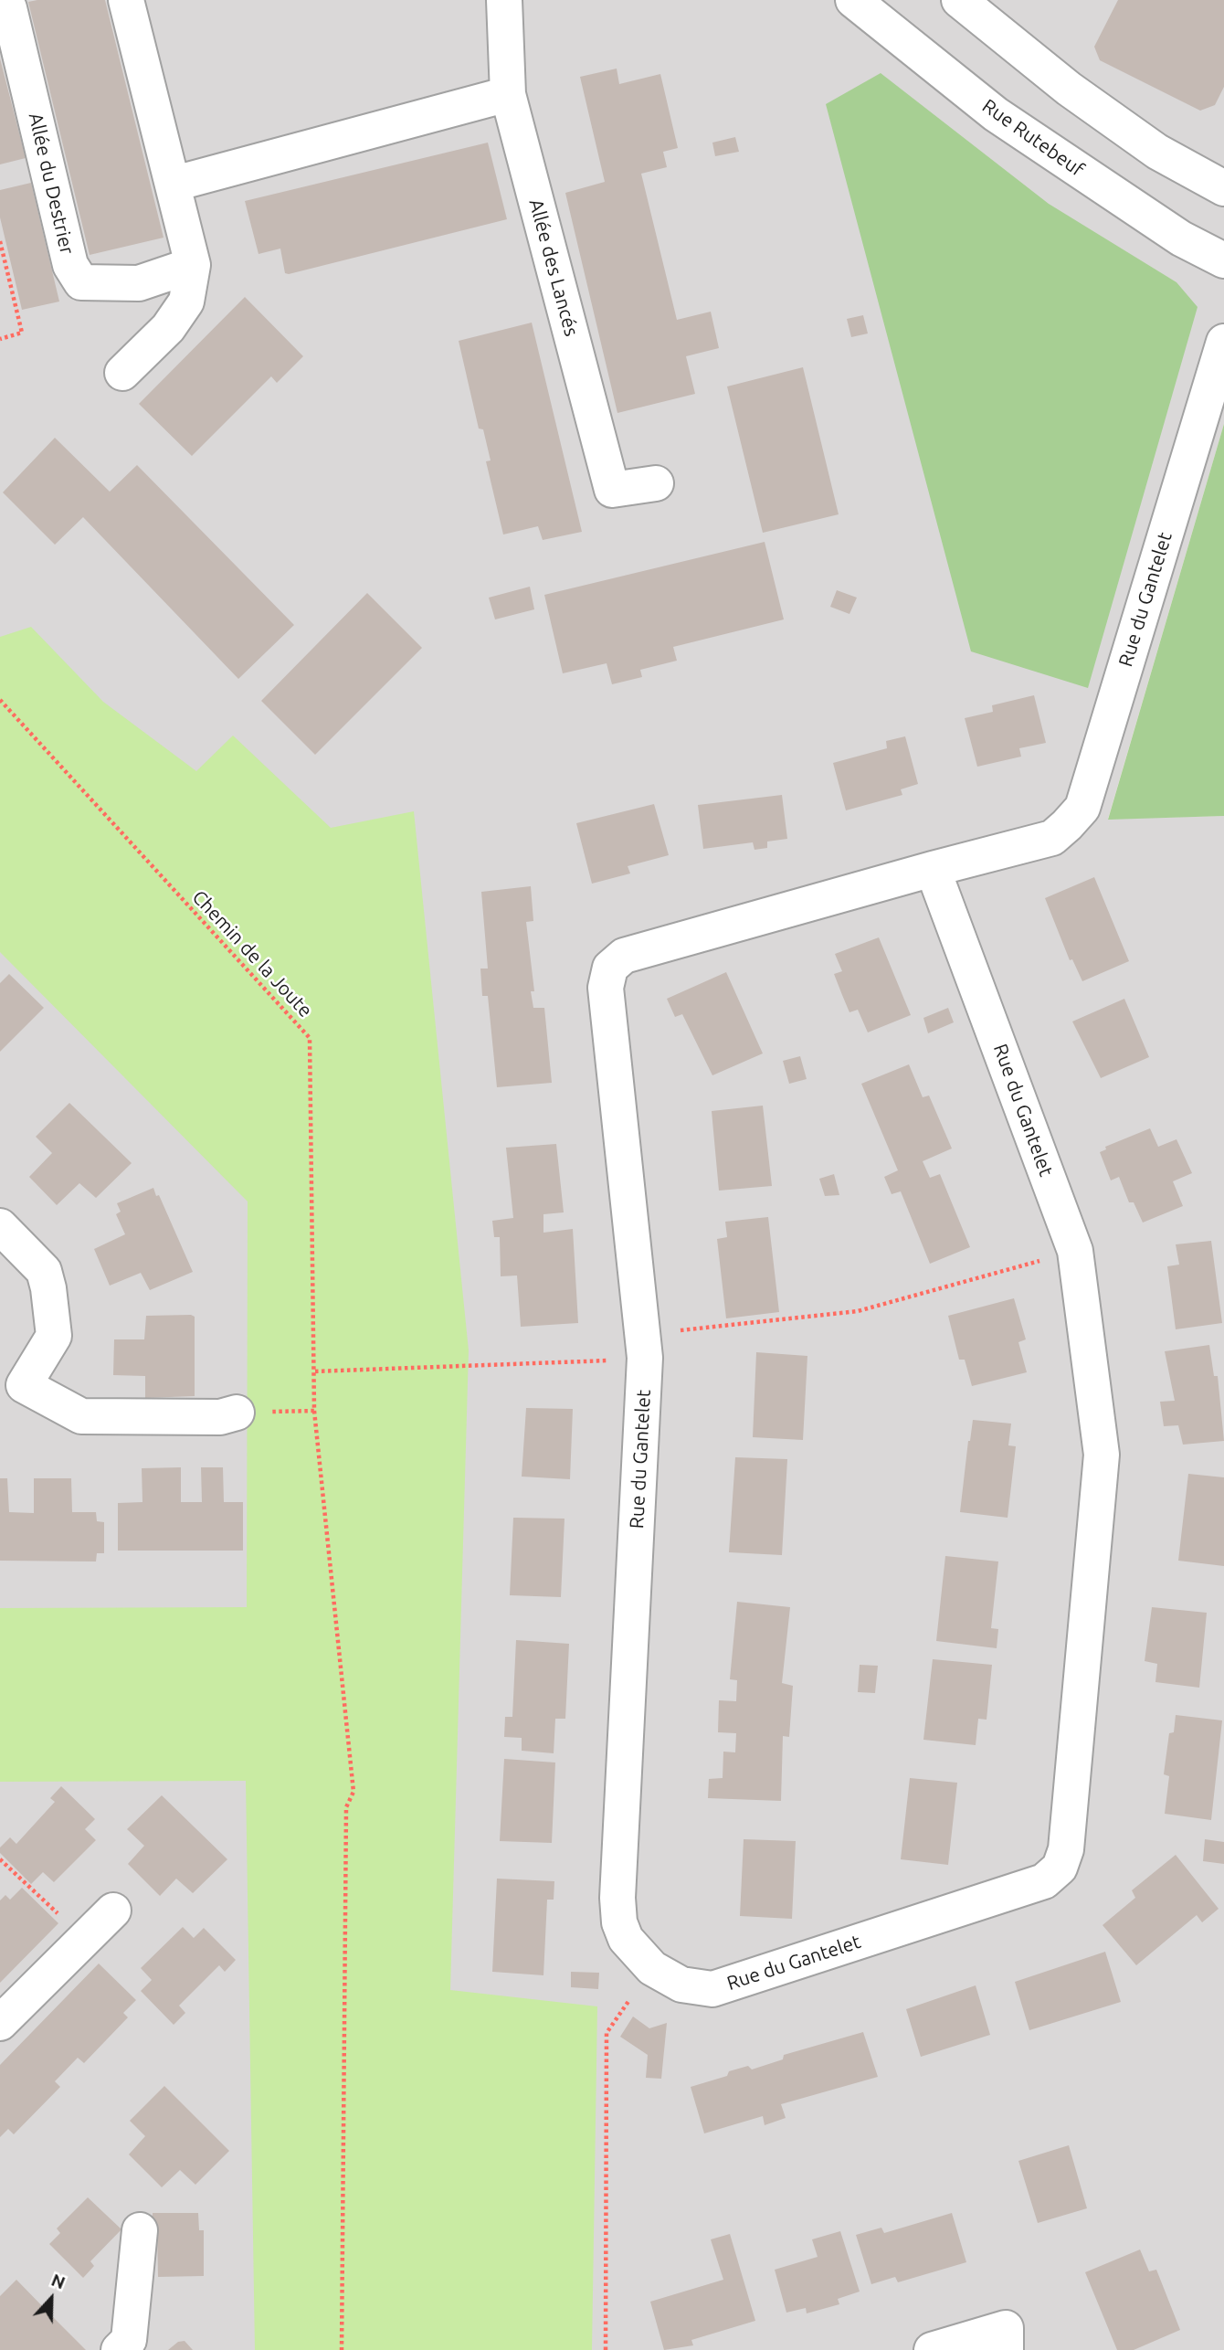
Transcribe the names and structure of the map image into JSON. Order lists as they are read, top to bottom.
{
  "streets": {
    "street": [
      "Rue Rutebeuf",
      "Allée du Destrier",
      "Allée des Lancés",
      "Rue du Gantelet"
    ],
    "path": ["Chemin de la Joute"]
  },
  "north": "top"
}
